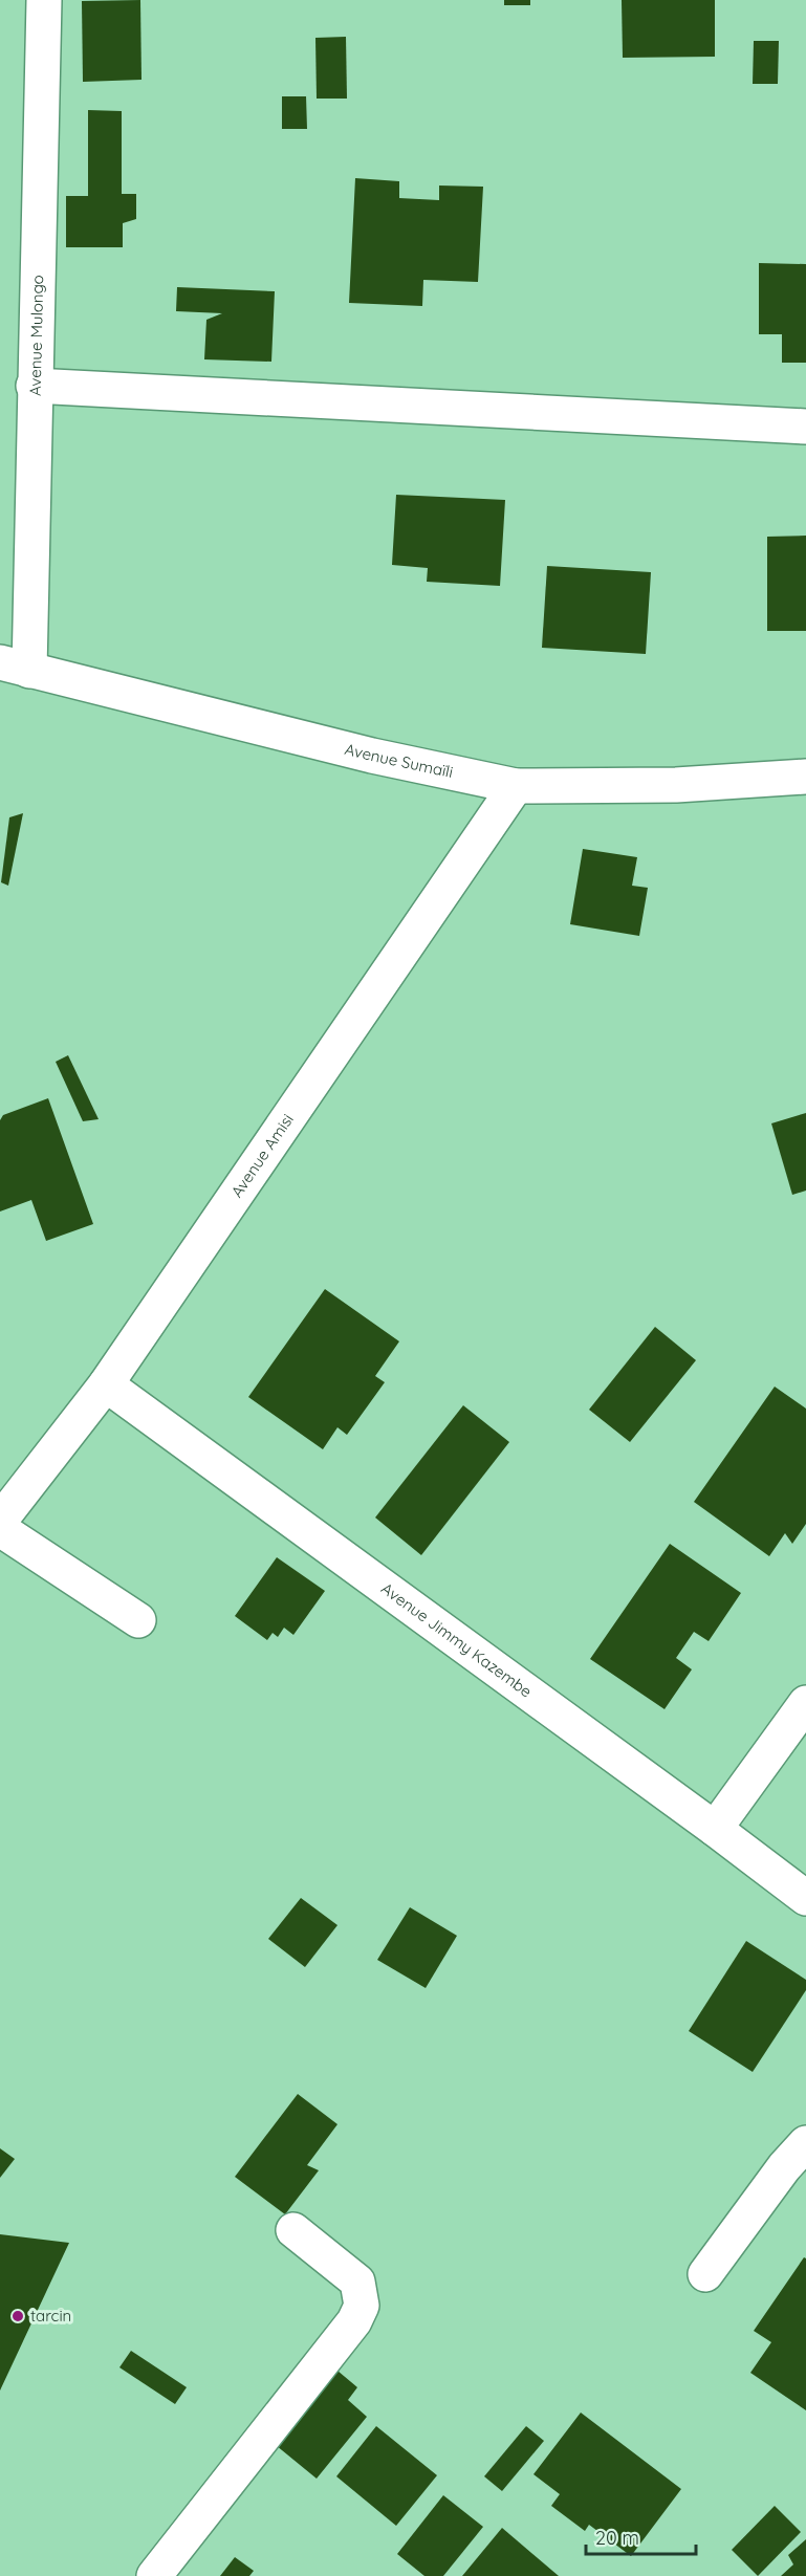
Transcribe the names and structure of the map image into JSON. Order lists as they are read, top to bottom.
{
  "streets": {
    "street": [
      "Avenue Mulongo",
      "Avenue Sumaïli",
      "Avenue Amisi",
      "Avenue Jimmy Kazembe"
    ]
  },
  "crossings": [
    ["Avenue Mulongo", "Avenue Sumaïli"],
    ["Avenue Sumaïli", "Avenue Amisi"],
    ["Avenue Amisi", "Avenue Jimmy Kazembe"]
  ],
  "places": ["tarcin"],
  "scale_bar": "20 m"
}
